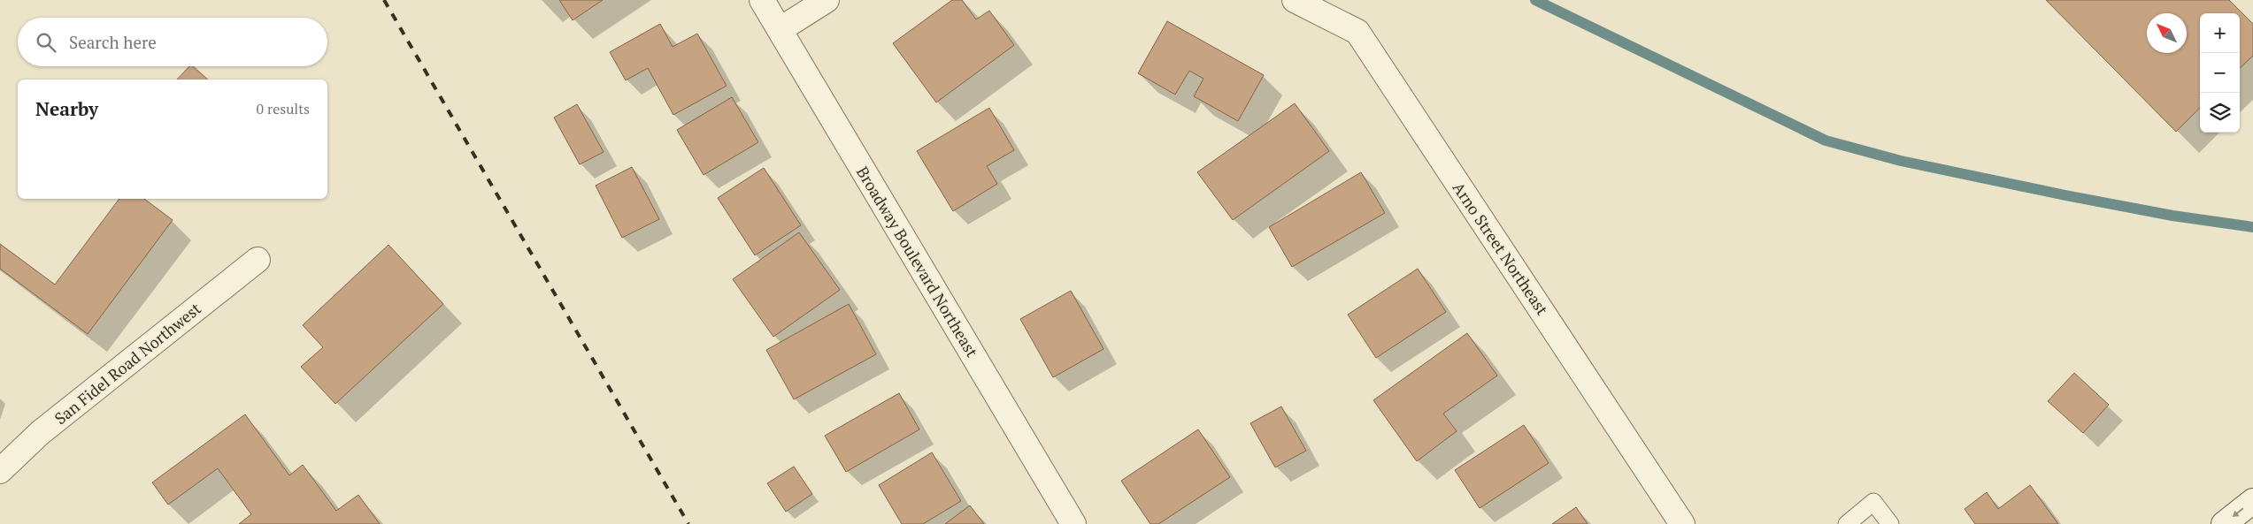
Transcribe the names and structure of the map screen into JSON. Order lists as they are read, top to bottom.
{
  "streets": {
    "street": ["Arno Street Northeast", "Broadway Boulevard Northeast", "San Fidel Road Northwest"]
  },
  "north": "top left",
  "page": {
    "map_buttons": ["+", "−"],
    "search": "Search here",
    "heading": ["Nearby", "0 results"]
  }
}
